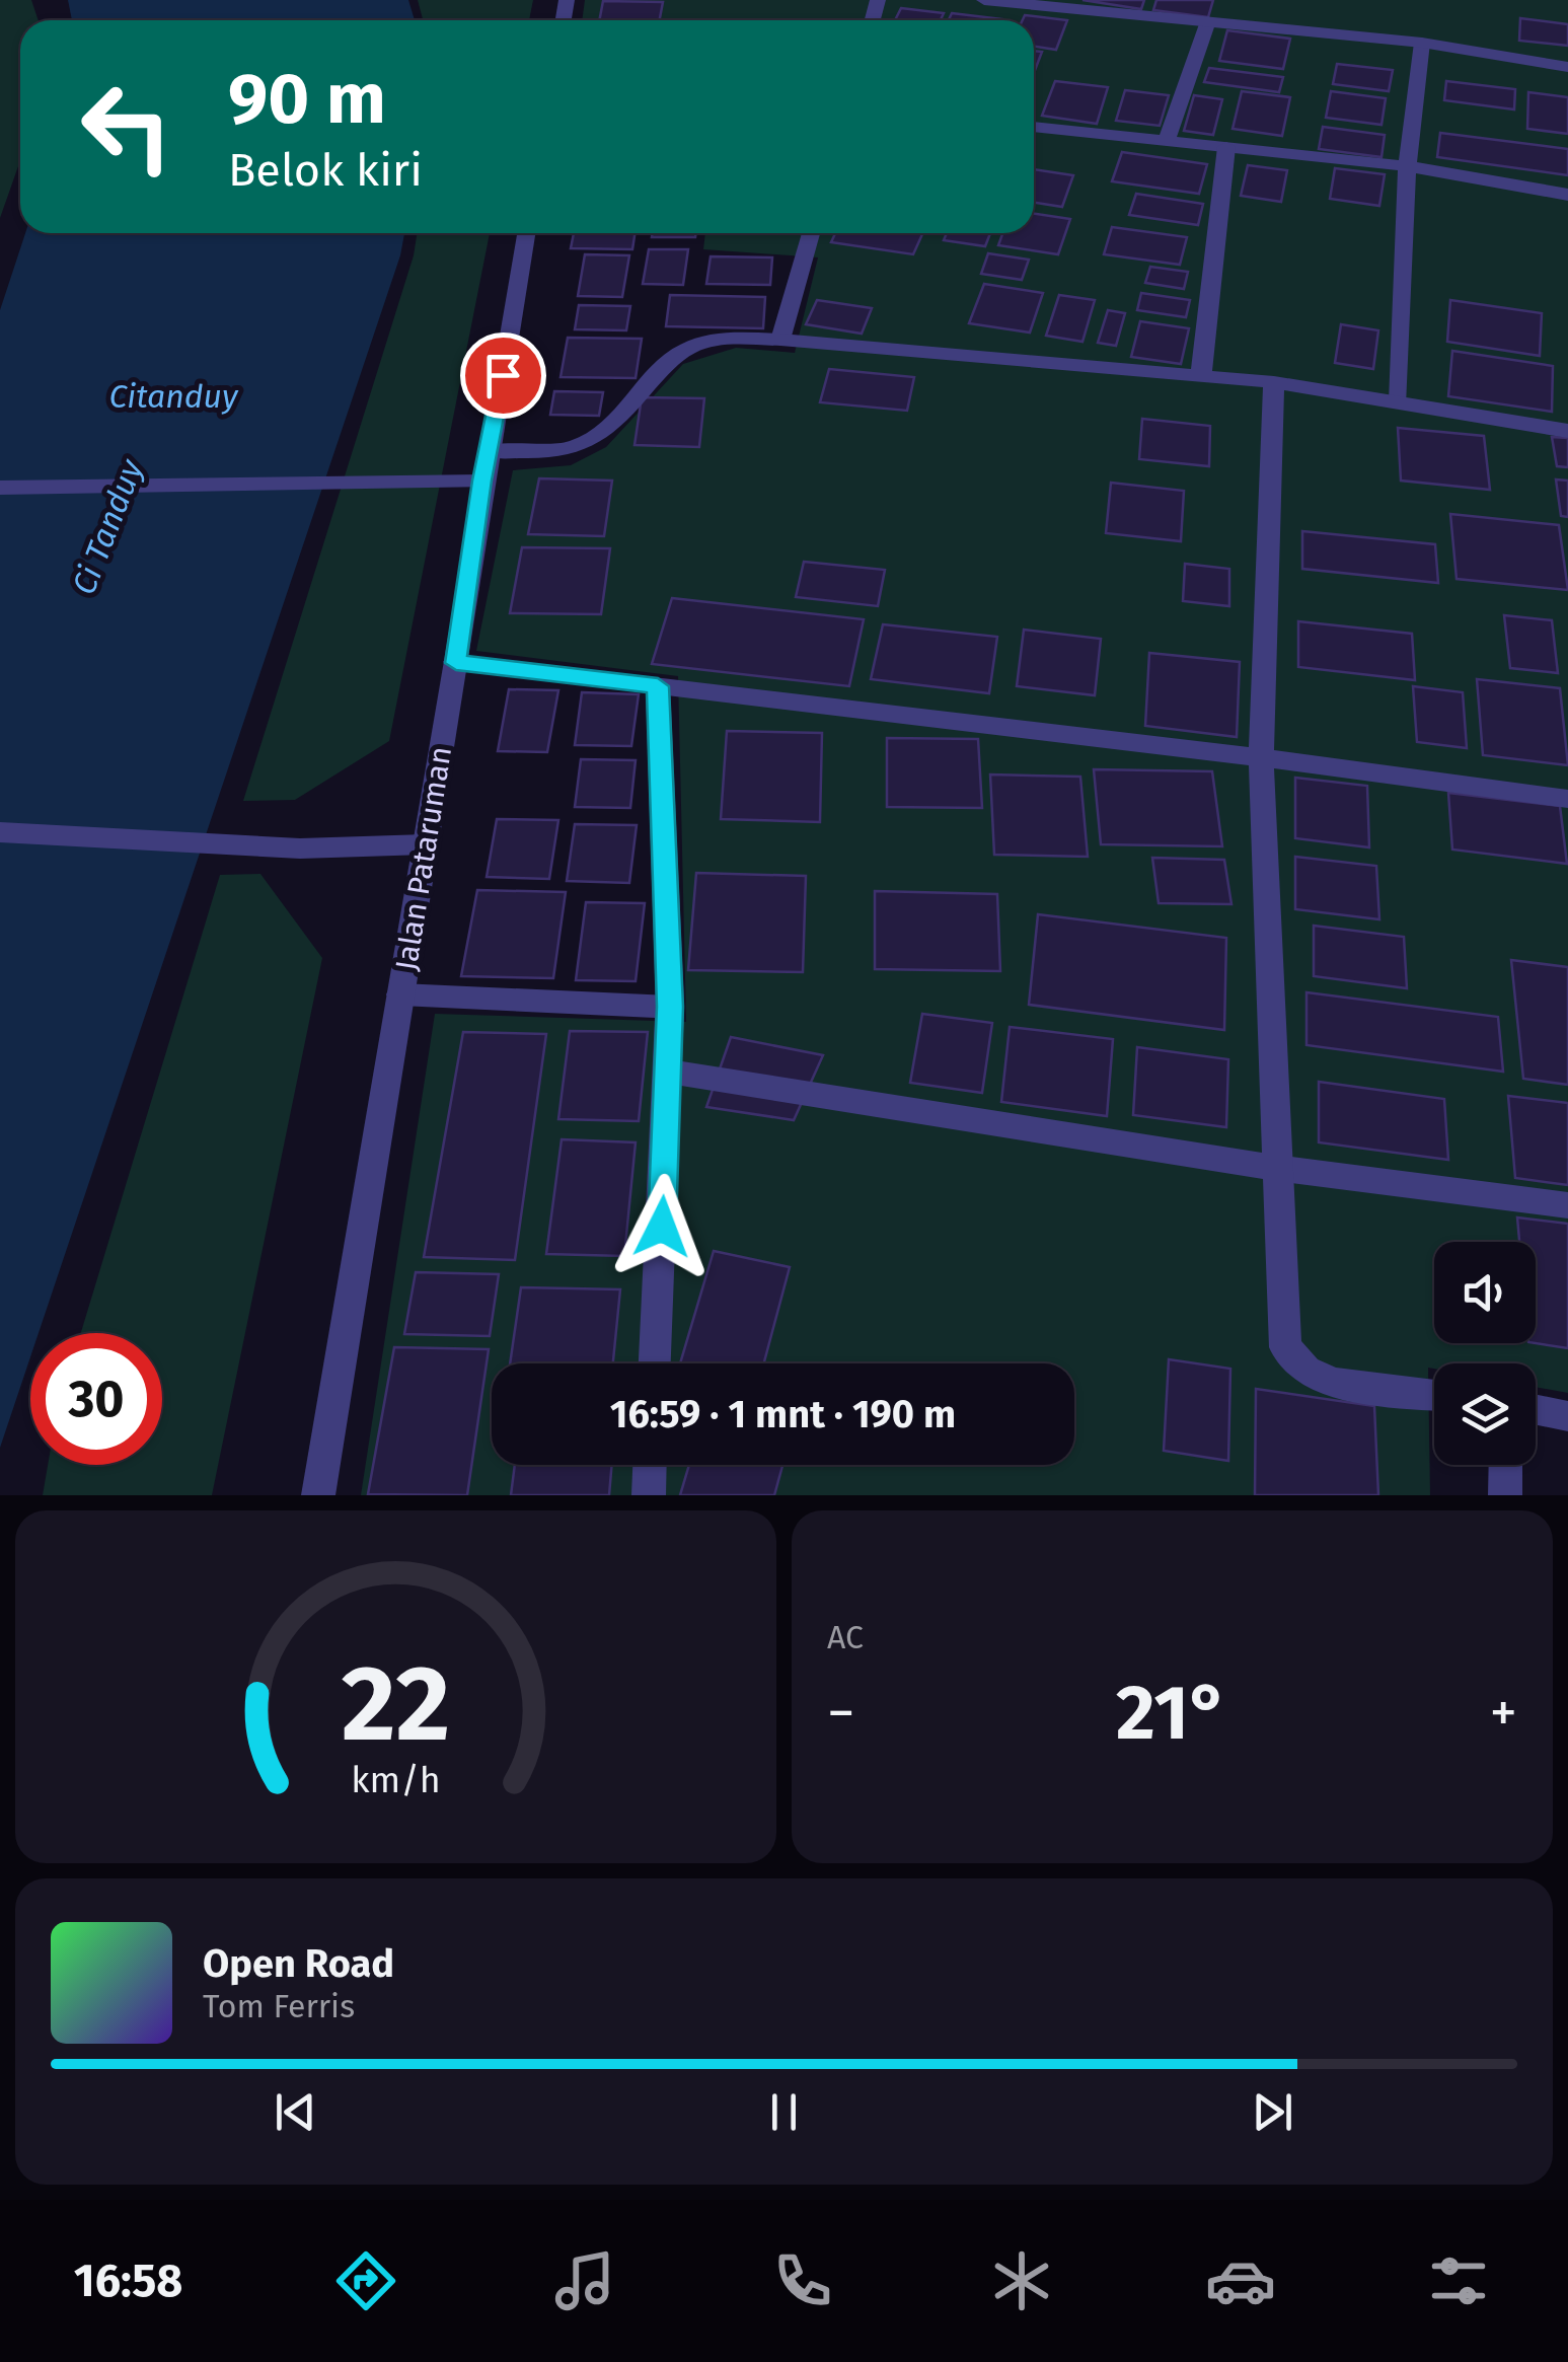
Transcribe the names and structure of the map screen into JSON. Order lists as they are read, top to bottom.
{
  "streets": {
    "street": ["Jalan Pataruman"]
  },
  "water": ["Citanduy", "Ci Tanduy"],
  "page": {
    "turn": ["90 m", "Belok kiri"],
    "limit": "30",
    "trip": "16:59 · 1 mnt · 190 m",
    "tile": "AC",
    "heat": ["−", "21°", "+"],
    "song": ["Open Road", "Tom Ferris"],
    "tabs": "16:58",
    "gauge": ["22", "km/h"]
  }
}
